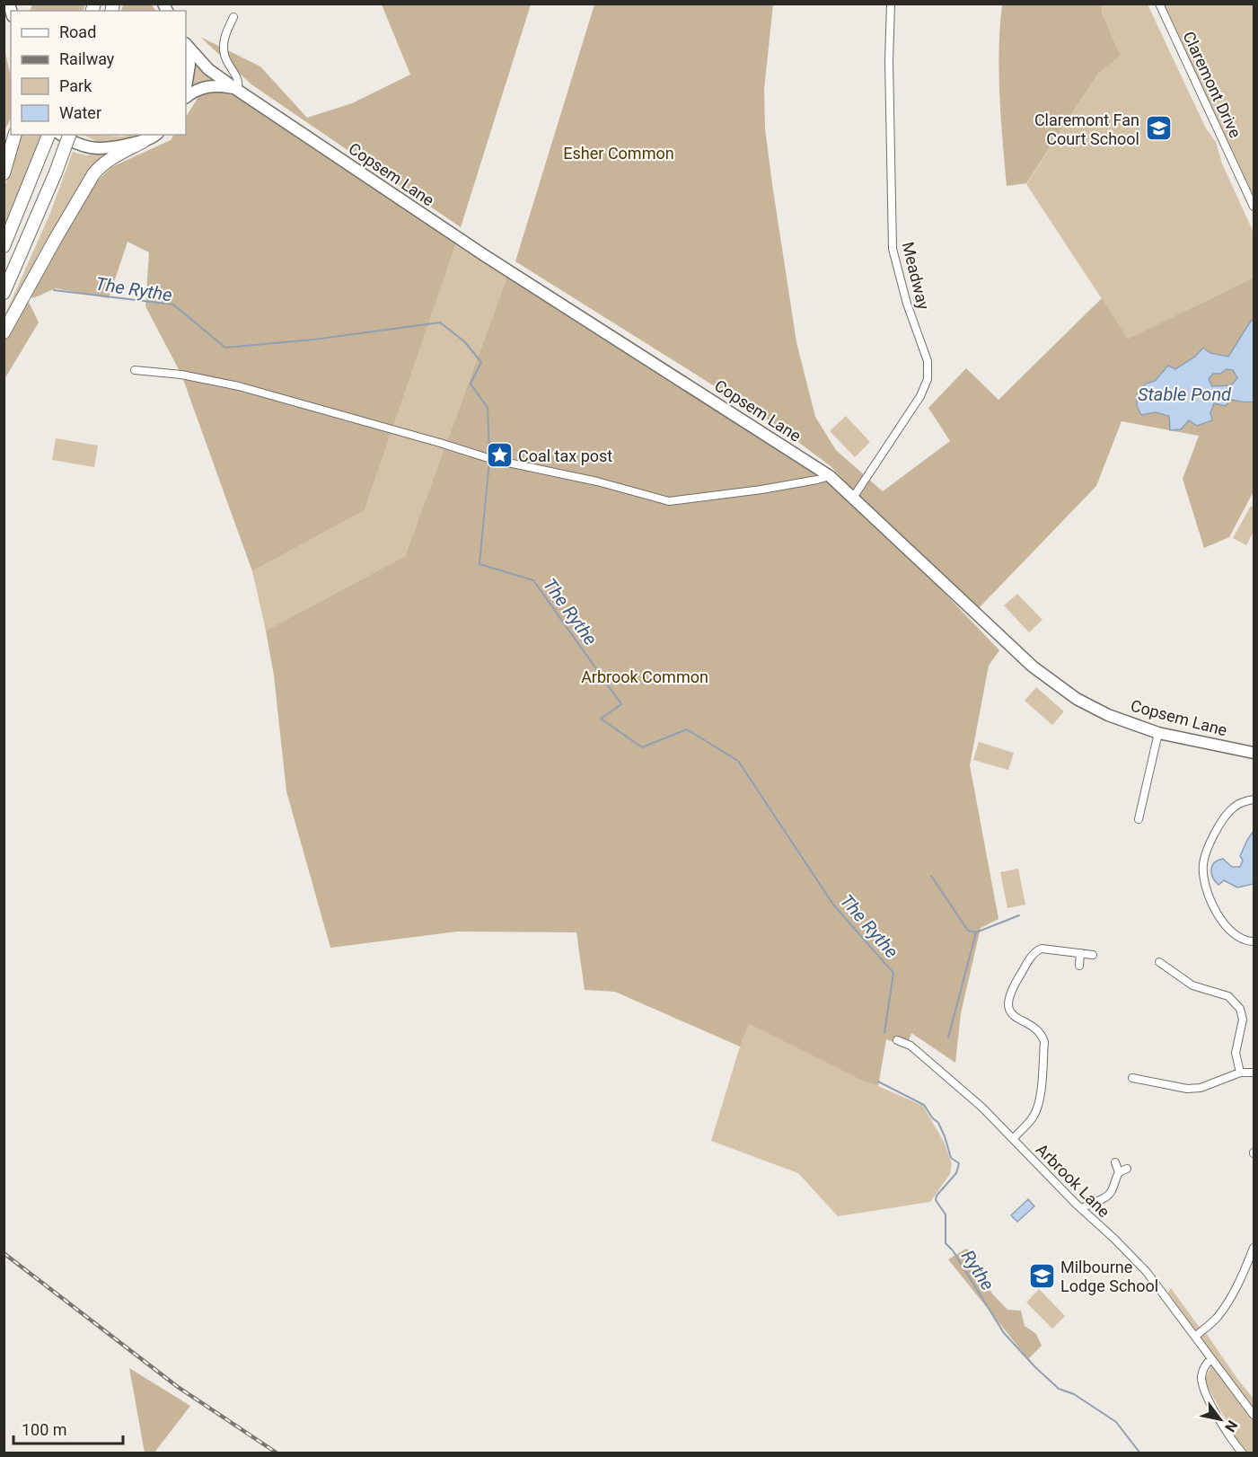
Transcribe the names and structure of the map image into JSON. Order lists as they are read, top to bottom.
{
  "streets": {
    "main road": ["Copsem Lane"],
    "street": ["Claremont Drive", "Meadway", "Arbrook Lane"]
  },
  "crossings": [
    ["Copsem Lane", "Meadway"]
  ],
  "water": ["The Rythe", "Stable Pond", "Rythe"],
  "parks": ["Esher Common", "Arbrook Common"],
  "places": {
    "school or university": ["Claremont Fan Court School", "Milbourne Lodge School"],
    "place": ["Coal tax post"]
  },
  "legend": [
    "Road",
    "Railway",
    "Park",
    "Water"
  ],
  "scale_bar": "100 m",
  "north": "bottom right"
}
